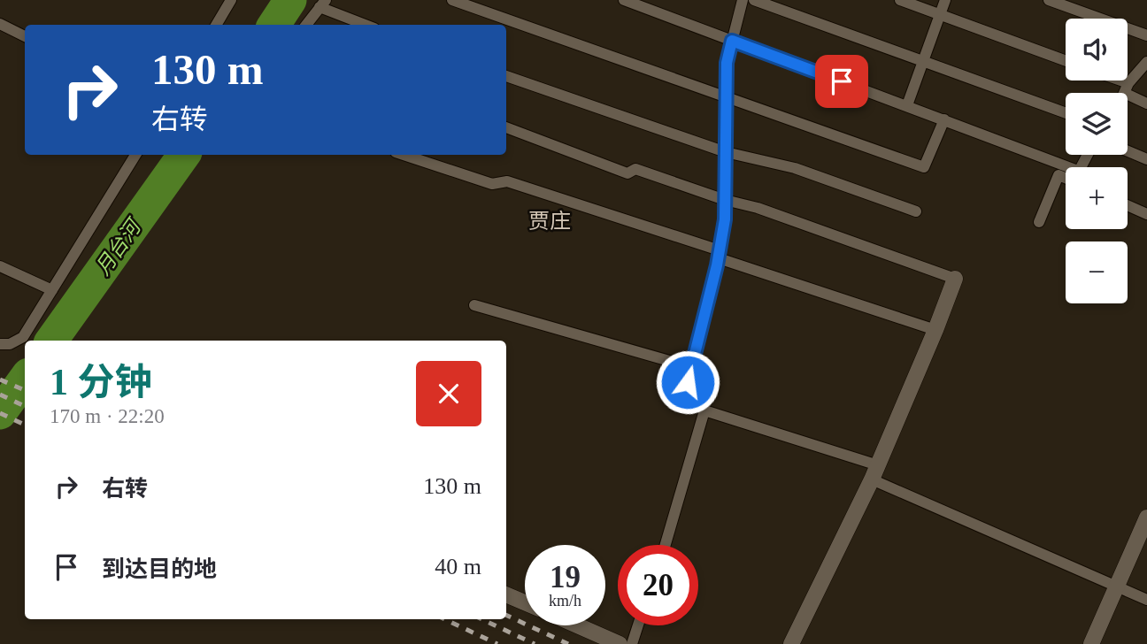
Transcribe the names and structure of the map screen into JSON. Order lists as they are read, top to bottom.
{
  "districts": ["贾庄"],
  "water": ["月台河"],
  "page": {
    "map_buttons": ["+", "−"],
    "turn": ["130 m", "右转"],
    "heading": ["1 分钟", "170 m · 22:20"],
    "list": [
      {
        "name": "右转",
        "value": "130 m"
      },
      {
        "name": "到达目的地",
        "value": "40 m"
      }
    ],
    "speed": "19 km/h",
    "limit": "20"
  }
}
